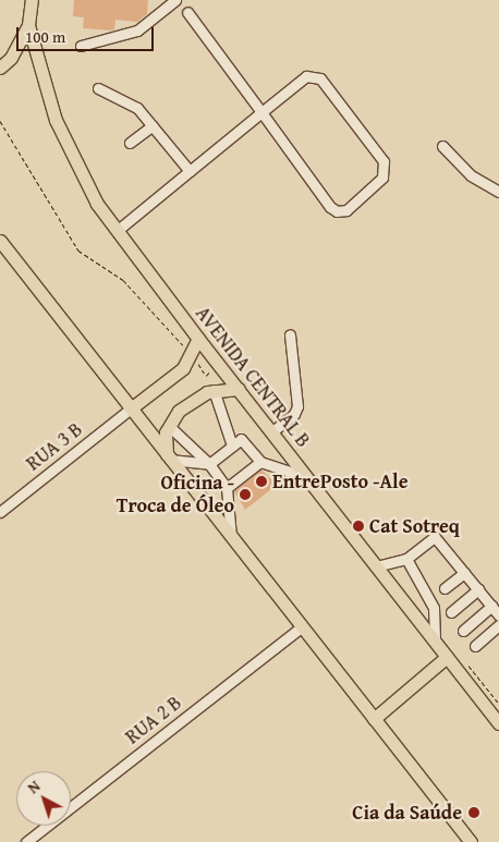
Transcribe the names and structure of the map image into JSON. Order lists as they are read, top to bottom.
{
  "streets": {
    "main road": ["AVENIDA CENTRAL B"],
    "street": ["RUA 3 B", "RUA 2 B"]
  },
  "places": [
    "EntrePosto -Ale",
    "Oficina - Troca de Óleo",
    "Cat Sotreq",
    "Cia da Saúde"
  ],
  "scale_bar": "100 m",
  "north": "top left"
}
